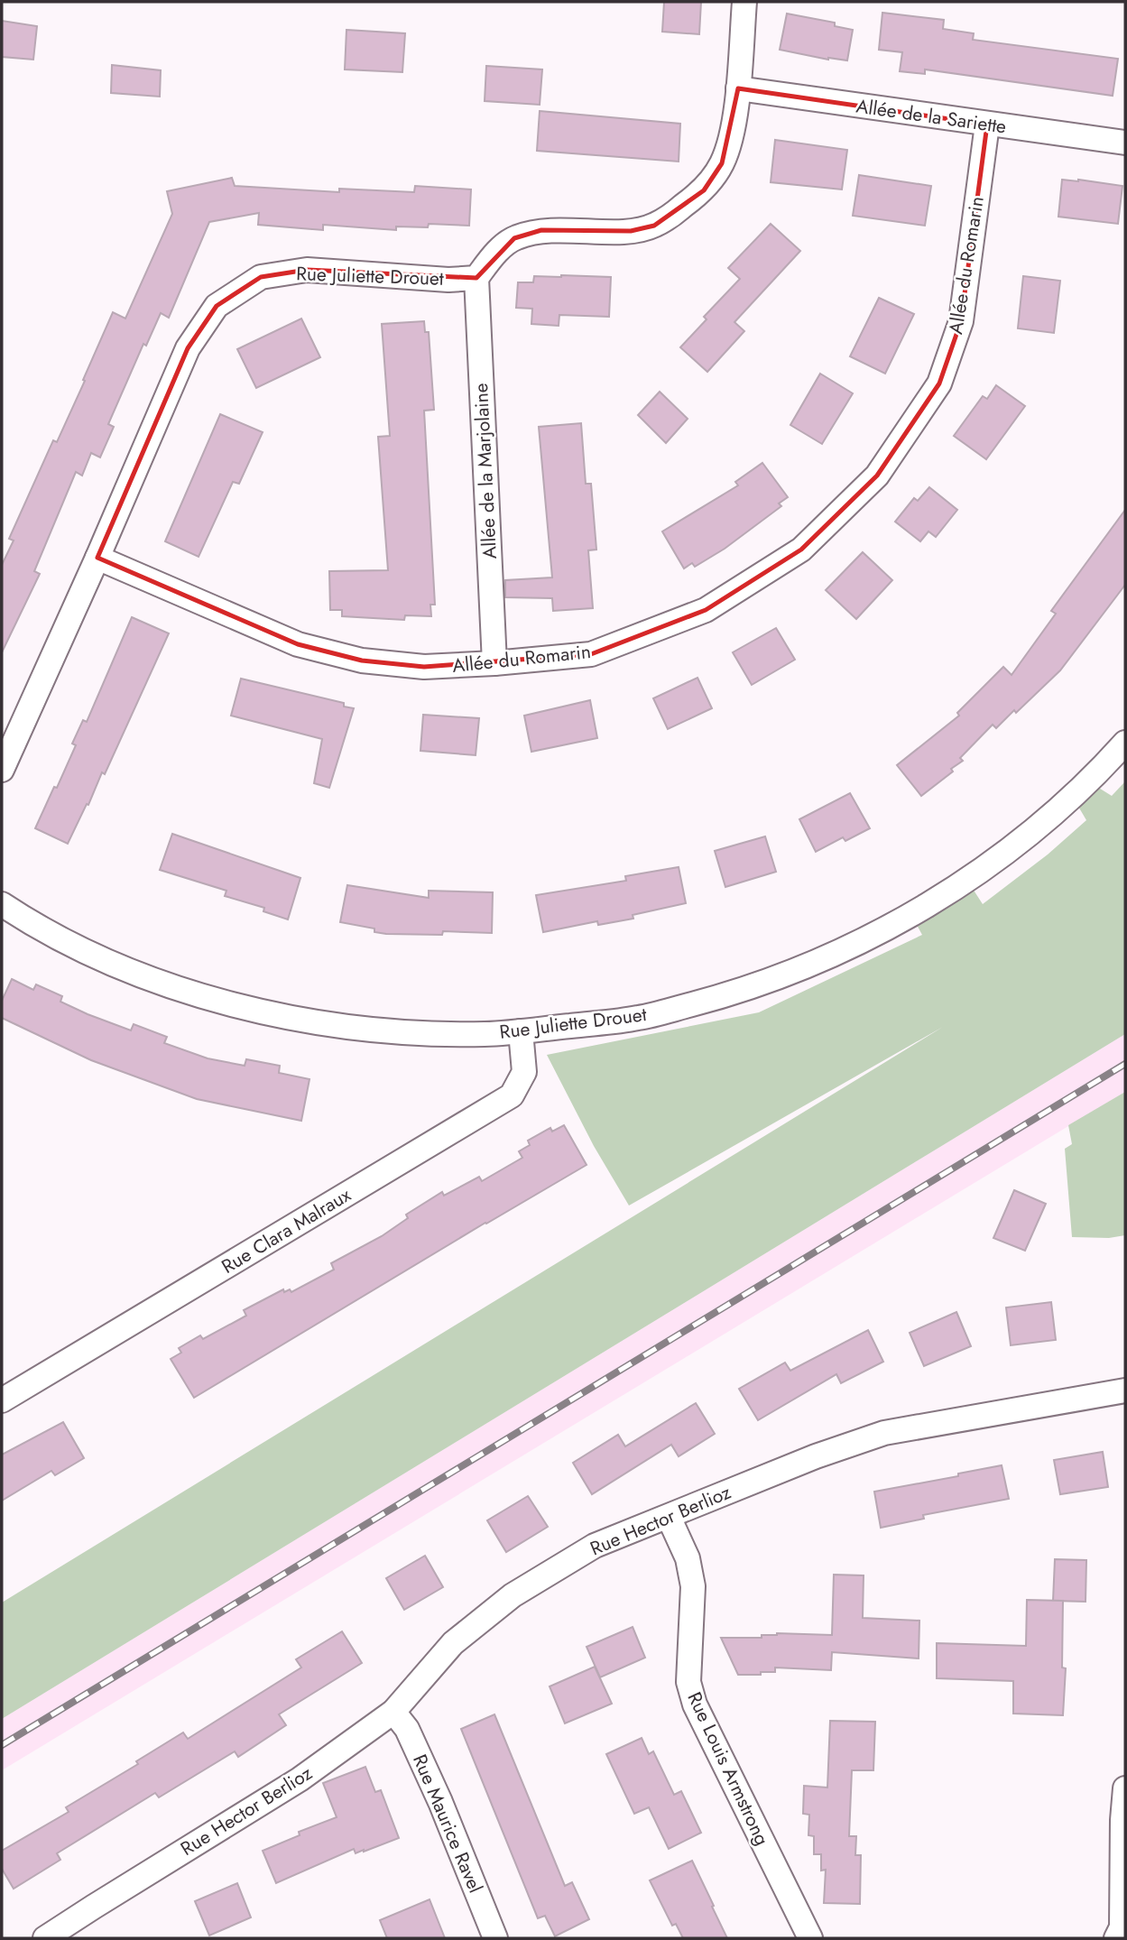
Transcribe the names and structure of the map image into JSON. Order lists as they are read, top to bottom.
{
  "streets": {
    "street": [
      "Allée de la Sariette",
      "Allée du Romarin",
      "Rue Juliette Drouet",
      "Allée de la Marjolaine",
      "Rue Clara Malraux",
      "Rue Hector Berlioz",
      "Rue Louis Armstrong",
      "Rue Maurice Ravel"
    ]
  },
  "crossings": [
    ["Allée de la Sariette", "Allée du Romarin"],
    ["Allée du Romarin", "Rue Juliette Drouet"],
    ["Allée du Romarin", "Allée de la Marjolaine"],
    ["Rue Juliette Drouet", "Allée de la Marjolaine"],
    ["Rue Juliette Drouet", "Rue Clara Malraux"],
    ["Rue Hector Berlioz", "Rue Louis Armstrong"],
    ["Rue Hector Berlioz", "Rue Maurice Ravel"]
  ]
}
